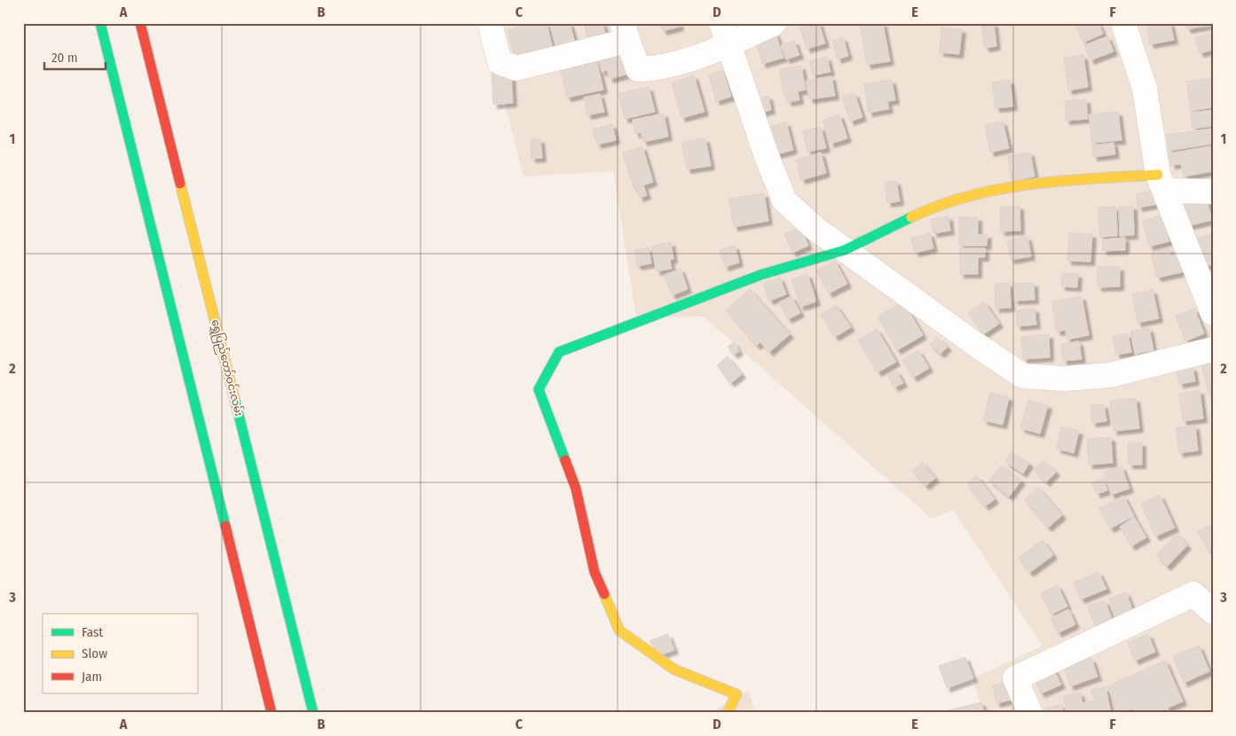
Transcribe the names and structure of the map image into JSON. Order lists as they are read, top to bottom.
{
  "streets": {
    "main road": ["ရွှေပြည်တော်ဝင်းလမ်း"]
  },
  "legend": ["Fast", "Slow", "Jam"],
  "scale_bar": "20 m",
  "grid": {
    "columns": [
      "A",
      "B",
      "C",
      "D",
      "E",
      "F"
    ],
    "rows": ["1", "2", "3"]
  }
}
